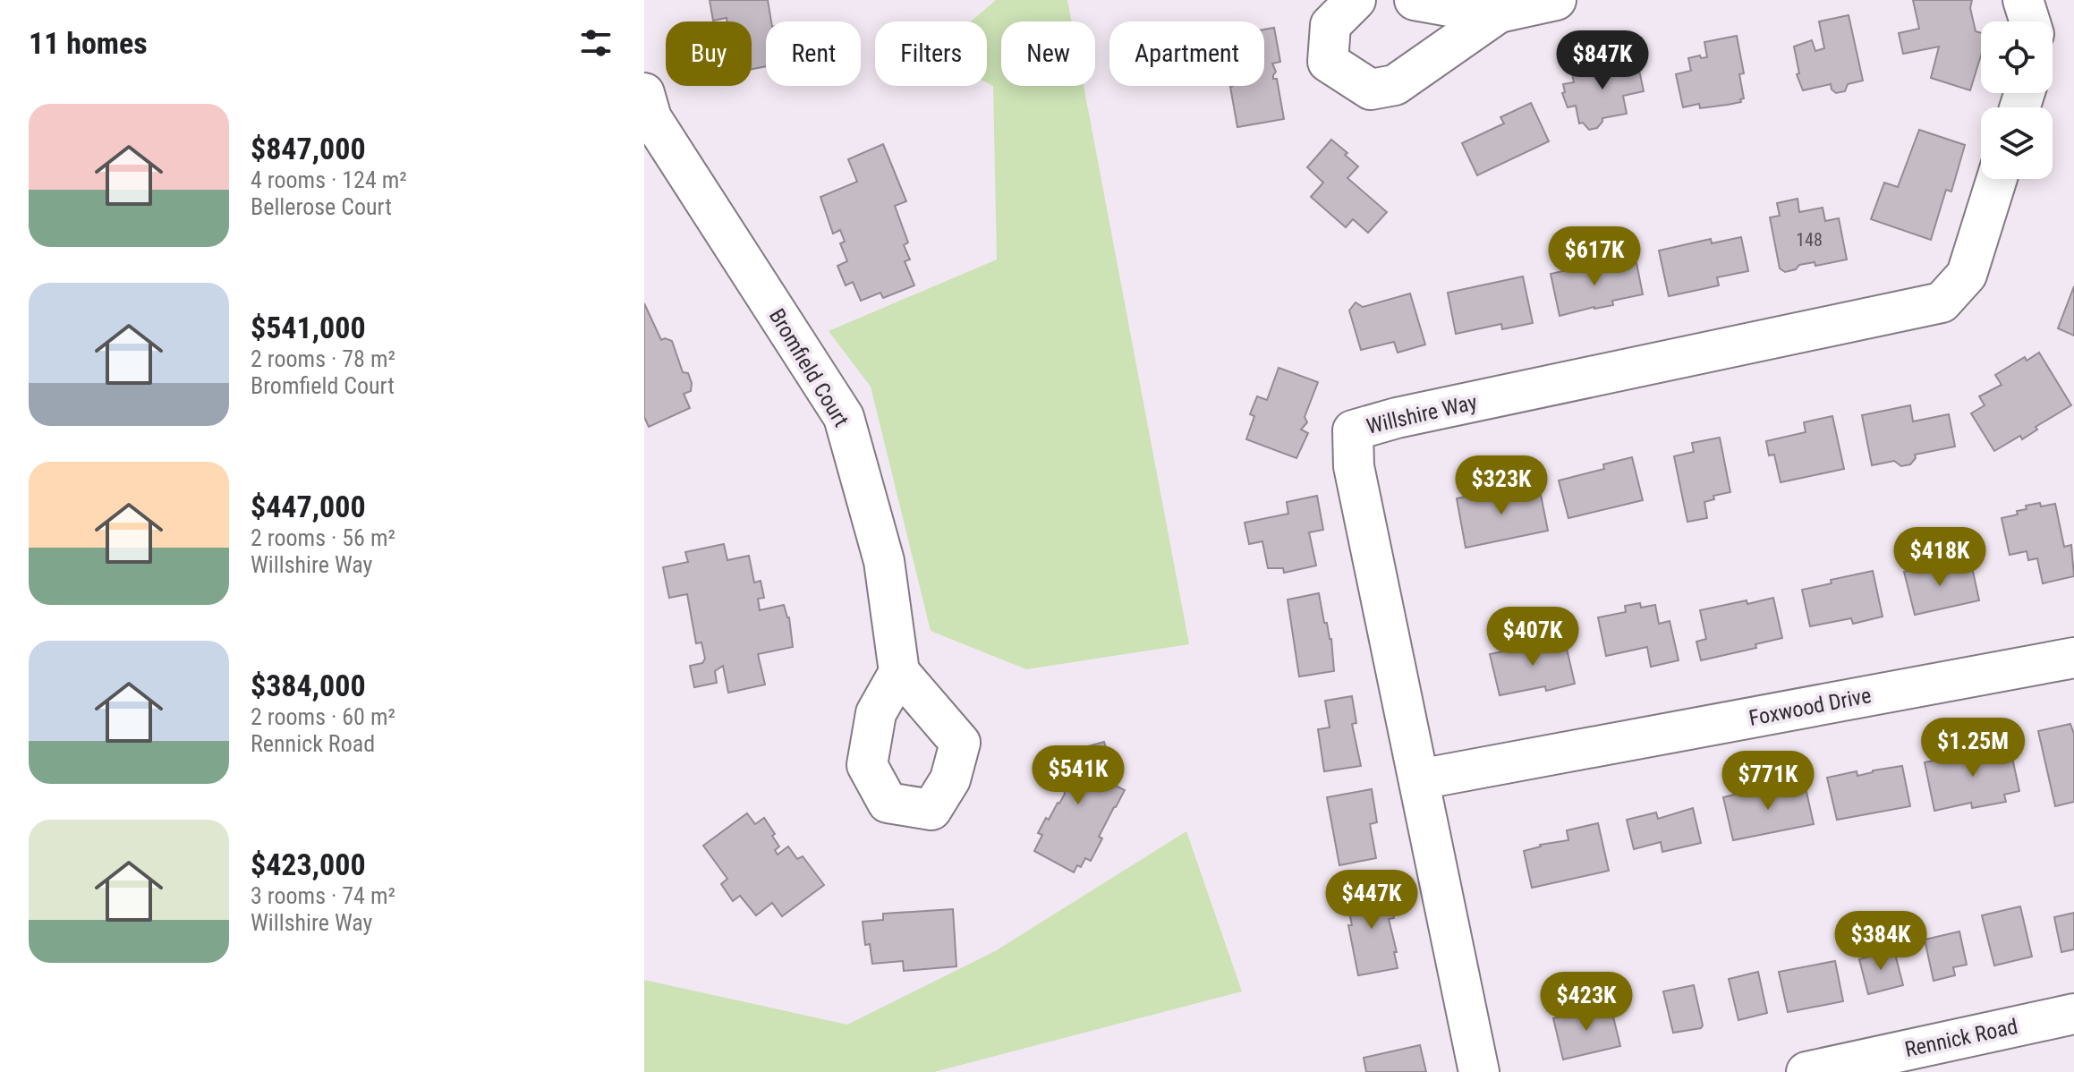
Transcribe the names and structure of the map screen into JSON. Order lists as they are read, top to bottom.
{
  "streets": {
    "street": [
      "Bromfield Court",
      "Willshire Way",
      "Foxwood Drive",
      "Rennick Road"
    ]
  },
  "crossings": [
    ["Willshire Way", "Foxwood Drive"]
  ],
  "house_numbers": ["148"],
  "page": {
    "heading": "11 homes",
    "chip": [
      "Buy",
      "Rent",
      "Filters",
      "New",
      "Apartment"
    ],
    "price": [
      "$847K",
      "$617K",
      "$323K",
      "$418K",
      "$407K",
      "$1.25M",
      "$541K",
      "$771K",
      "$447K",
      "$384K",
      "$423K"
    ],
    "list": [
      {
        "name": "$847,000",
        "note": "4 rooms · 124 m² · Bellerose Court"
      },
      {
        "name": "$541,000",
        "note": "2 rooms · 78 m² · Bromfield Court"
      },
      {
        "name": "$447,000",
        "note": "2 rooms · 56 m² · Willshire Way"
      },
      {
        "name": "$384,000",
        "note": "2 rooms · 60 m² · Rennick Road"
      },
      {
        "name": "$423,000",
        "note": "3 rooms · 74 m² · Willshire Way"
      }
    ]
  }
}
